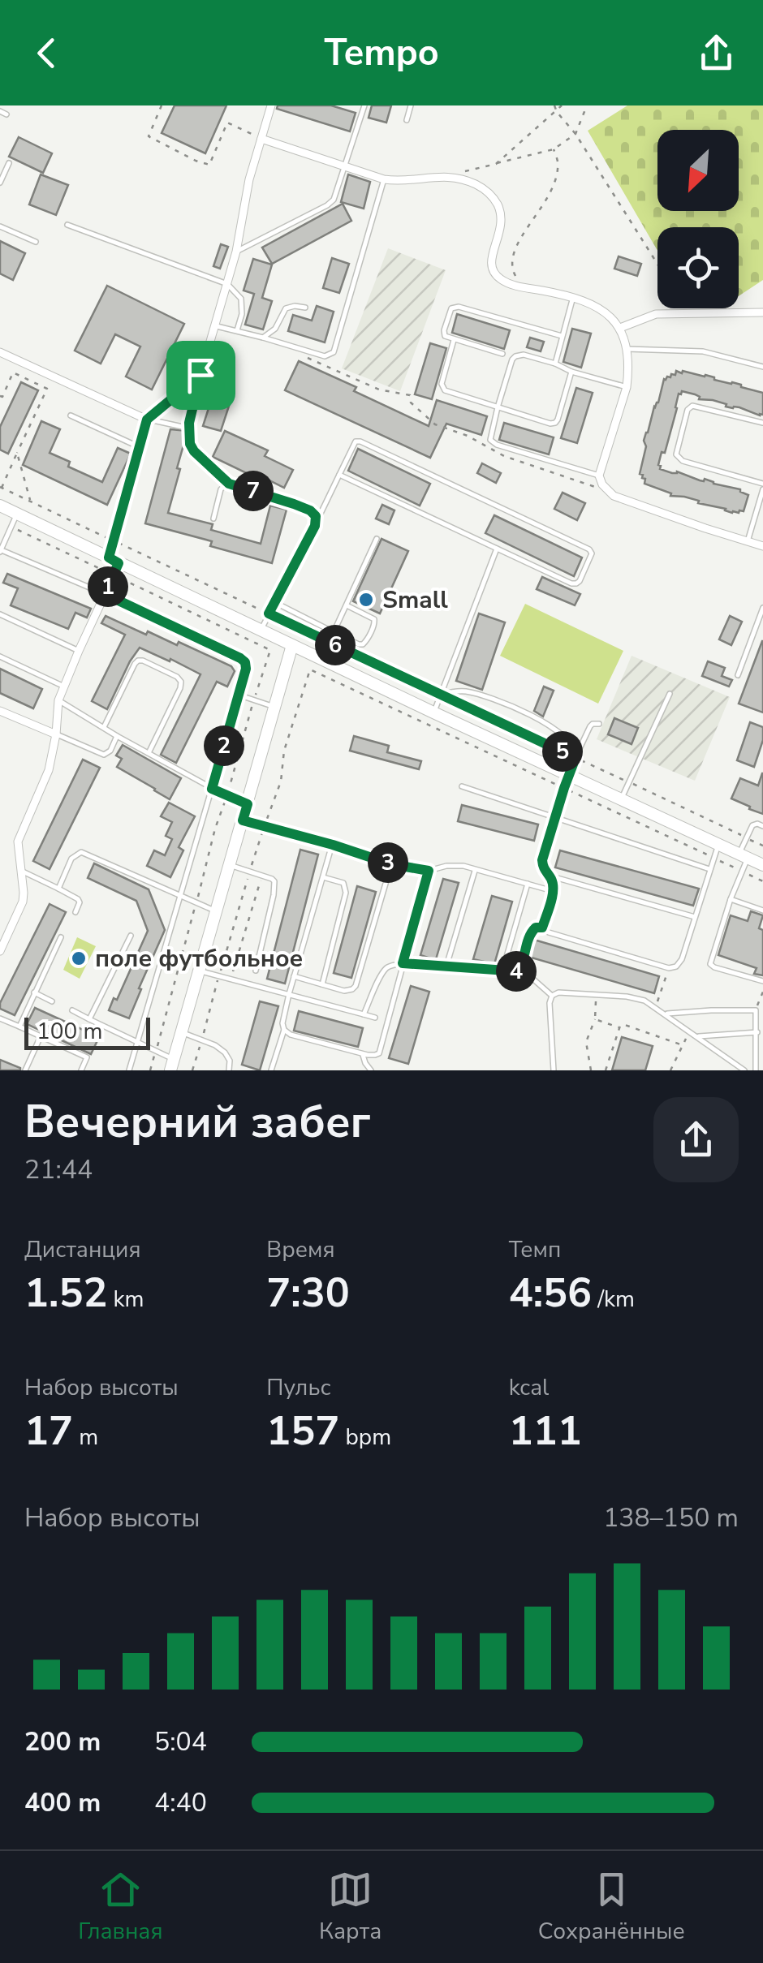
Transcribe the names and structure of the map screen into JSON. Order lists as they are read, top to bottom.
{
  "places": ["Small", "поле футбольное"],
  "scale_bar": "100 m",
  "north": "bottom left",
  "page": {
    "header": "Tempo",
    "pins": [
      "7",
      "1",
      "6",
      "2",
      "5",
      "3",
      "4"
    ],
    "scale": "100 m",
    "heading": ["Вечерний забег", "21:44"],
    "stats": [
      ["Дистанция", "1.52 km"],
      ["Время", "7:30"],
      ["Темп", "4:56 /km"],
      ["Набор высоты", "17 m"],
      ["Пульс", "157 bpm"],
      ["kcal", "111"]
    ],
    "chart": ["Набор высоты", "138–150 m"],
    "list": [
      {
        "name": "200 m",
        "note": "5:04"
      },
      {
        "name": "400 m",
        "note": "4:40"
      }
    ],
    "tabs": ["Главная", "Карта", "Сохранённые"]
  }
}
